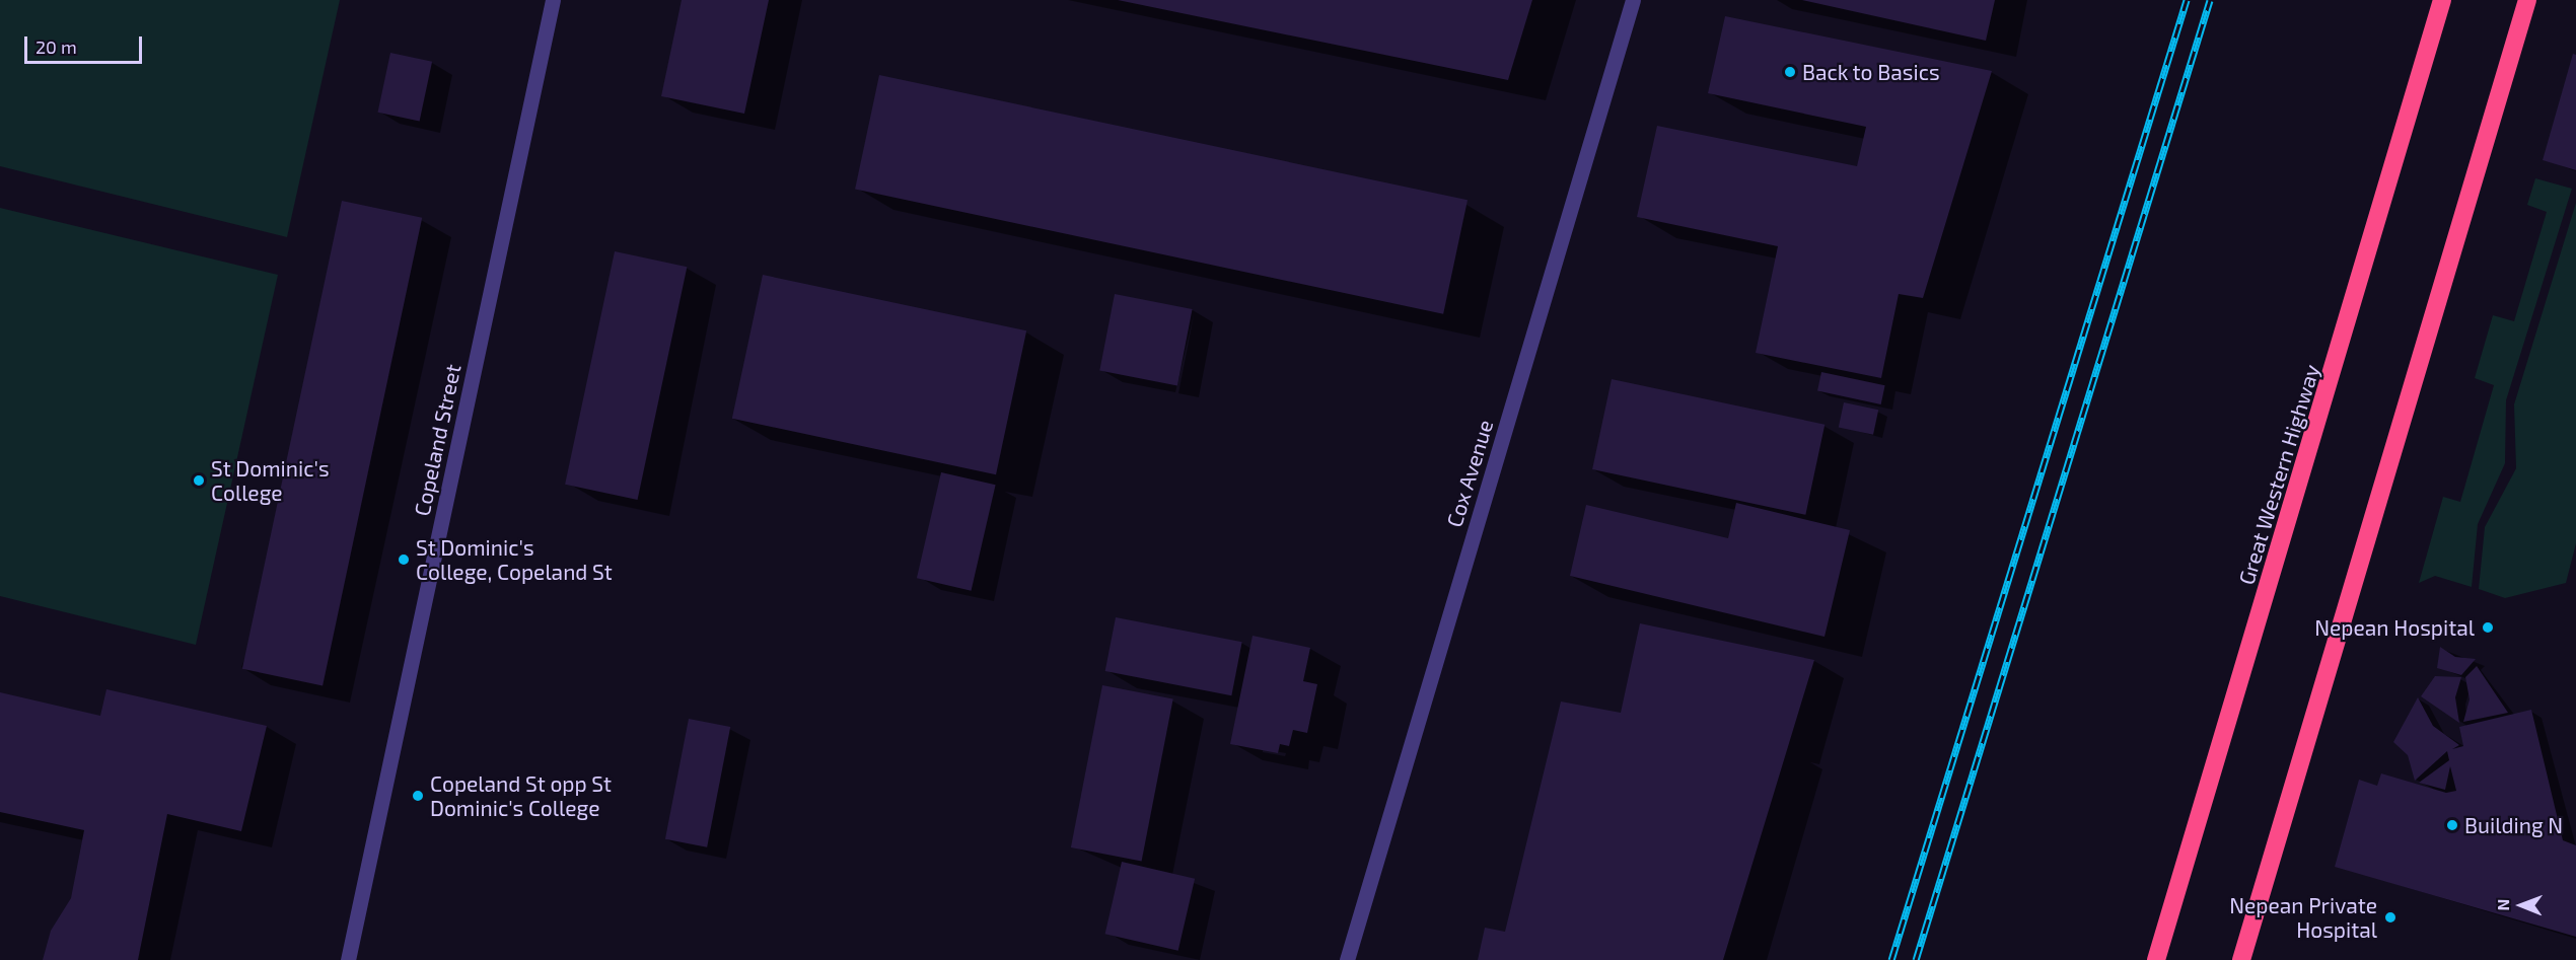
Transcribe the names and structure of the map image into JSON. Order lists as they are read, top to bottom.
{
  "streets": {
    "highway": ["Great Western Highway"],
    "street": ["Copeland Street", "Cox Avenue"]
  },
  "places": [
    "Back to Basics",
    "St Dominic's College",
    "St Dominic's College, Copeland St",
    "Nepean Hospital",
    "Copeland St opp St Dominic's College",
    "Building N",
    "Nepean Private Hospital"
  ],
  "scale_bar": "20 m",
  "north": "left"
}
